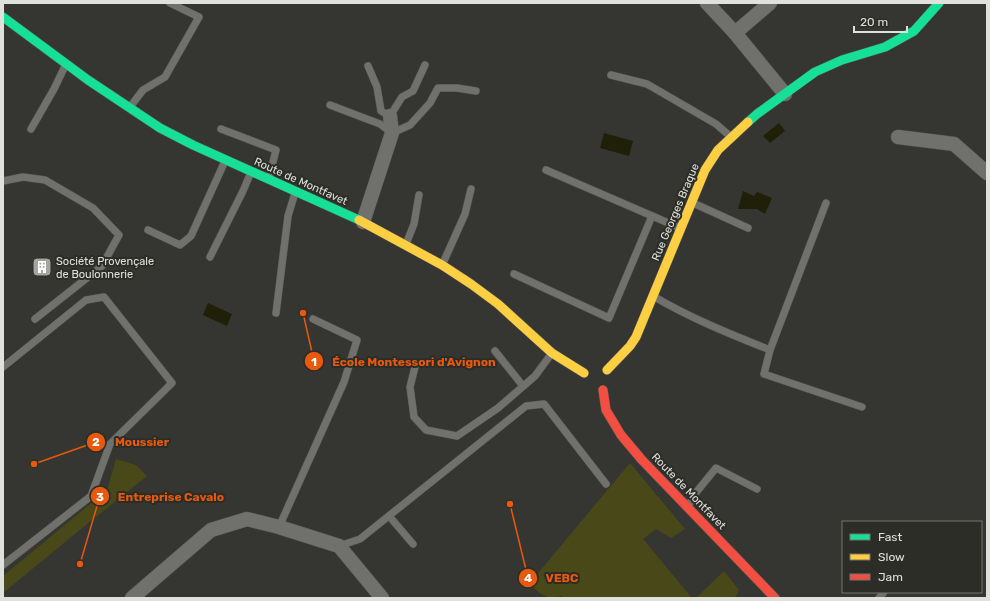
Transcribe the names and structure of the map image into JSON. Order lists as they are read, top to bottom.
{
  "streets": {
    "street": ["Route de Montfavet", "Rue Georges Braque"]
  },
  "crossings": [
    ["Route de Montfavet", "Rue Georges Braque"]
  ],
  "places": {
    "building": ["Société Provençale de Boulonnerie"],
    "other": [
      "École Montessori d'Avignon",
      "Moussier",
      "VEBC",
      "Entreprise Cavalo"
    ]
  },
  "legend": ["Fast", "Slow", "Jam"],
  "scale_bar": "20 m"
}
